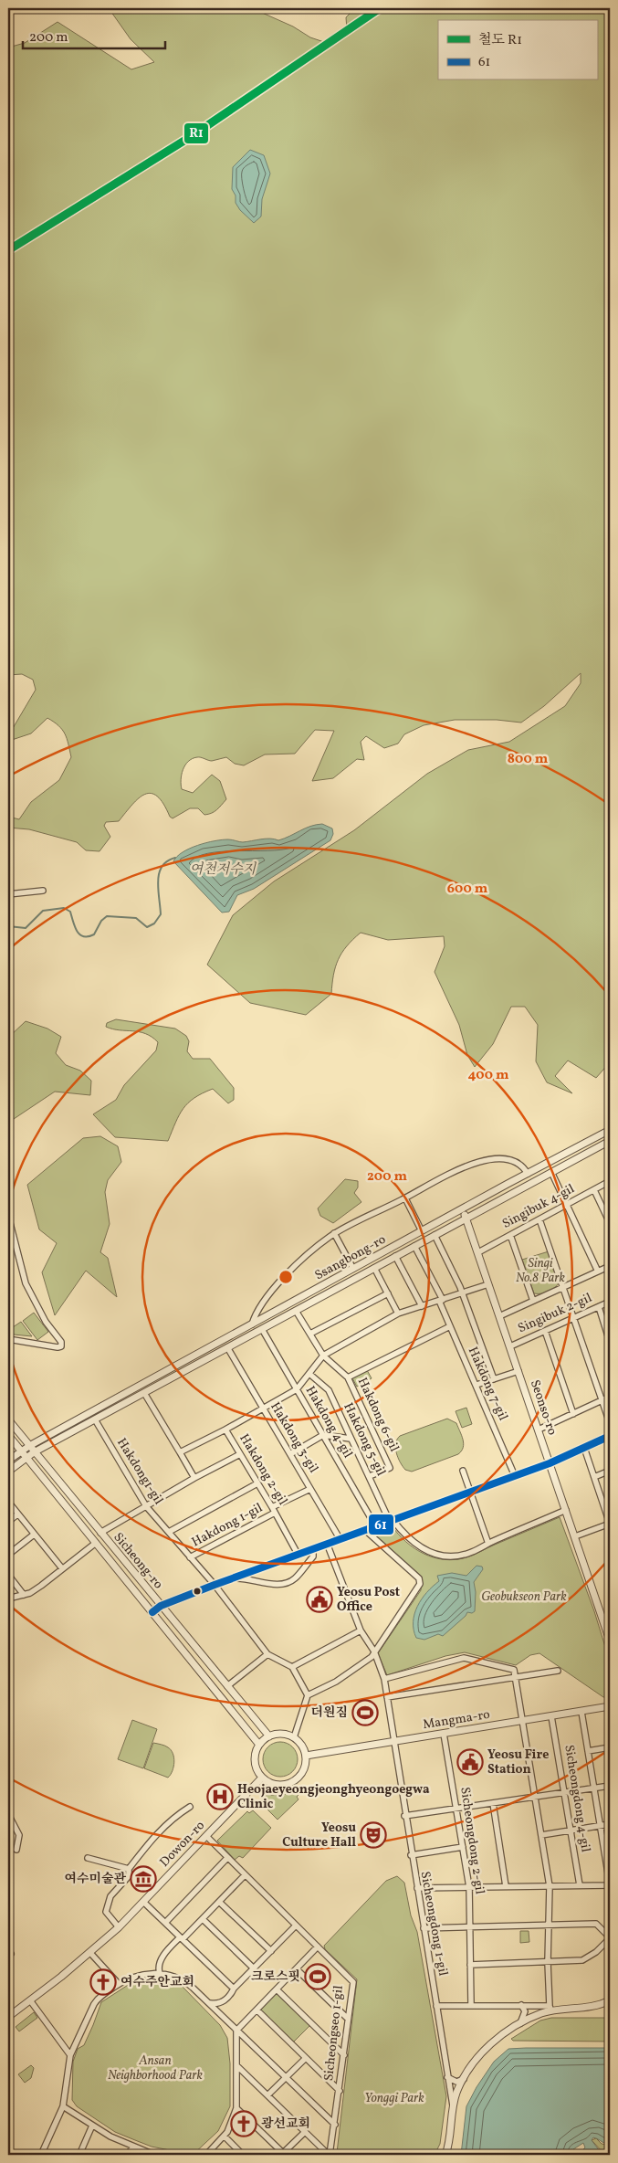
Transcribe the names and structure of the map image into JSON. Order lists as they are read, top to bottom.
{
  "streets": {
    "street": [
      "Singibuk 4-gil",
      "Ssangbong-ro",
      "Singibuk 2-gil",
      "Hakdong 7-gil",
      "Seonso-ro",
      "Hakdong 6-gil",
      "Hakdong 4-gil",
      "Hakdong 3-gil",
      "Hakdong 5-gil",
      "Hakdong 2-gil",
      "Hakdong1-gil",
      "Hakdong 1-gil",
      "Sicheong-ro",
      "Mangma-ro",
      "Sicheongdong 4-gil",
      "Sicheongdong 2-gil",
      "Dowon-ro",
      "Sicheongdong 1-gil",
      "Sicheongseo 1-gil"
    ]
  },
  "crossings": [
    ["Singibuk 4-gil", "Seonso-ro"],
    ["Ssangbong-ro", "Hakdong 7-gil"],
    ["Ssangbong-ro", "Seonso-ro"],
    ["Ssangbong-ro", "Hakdong 6-gil"],
    ["Ssangbong-ro", "Hakdong 4-gil"],
    ["Ssangbong-ro", "Hakdong 3-gil"],
    ["Ssangbong-ro", "Hakdong1-gil"],
    ["Ssangbong-ro", "Sicheong-ro"],
    ["Singibuk 2-gil", "Seonso-ro"],
    ["Hakdong 7-gil", "Hakdong 6-gil"],
    ["Seonso-ro", "Hakdong 5-gil"],
    ["Hakdong 6-gil", "Hakdong 5-gil"],
    ["Hakdong 2-gil", "Hakdong 1-gil"],
    ["Hakdong1-gil", "Hakdong 1-gil"],
    ["Sicheong-ro", "Mangma-ro"],
    ["Sicheong-ro", "Dowon-ro"],
    ["Mangma-ro", "Sicheongdong 4-gil"],
    ["Mangma-ro", "Sicheongdong 2-gil"],
    ["Mangma-ro", "Dowon-ro"],
    ["Mangma-ro", "Sicheongdong 1-gil"],
    ["Dowon-ro", "Sicheongseo 1-gil"]
  ],
  "water": ["여천저수지"],
  "parks": [
    "Singi No.8 Park",
    "Geobukseon Park",
    "Ansan Neighborhood Park",
    "Yonggi Park"
  ],
  "places": {
    "public building": ["Yeosu Post Office", "Yeosu Fire Station"],
    "sports": ["더원짐", "크로스핏"],
    "hospital": ["Heojaeyeongjeonghyeongoegwa Clinic"],
    "theatre": ["Yeosu Culture Hall"],
    "museum": ["여수미술관"],
    "church": ["여수주안교회", "광선교회"]
  },
  "lines": ["rail line R1", "transit line 61"],
  "legend": ["철도 R1", "61"],
  "scale_bar": "200 m",
  "rings": [
    "800 m",
    "600 m",
    "400 m",
    "200 m"
  ]
}
